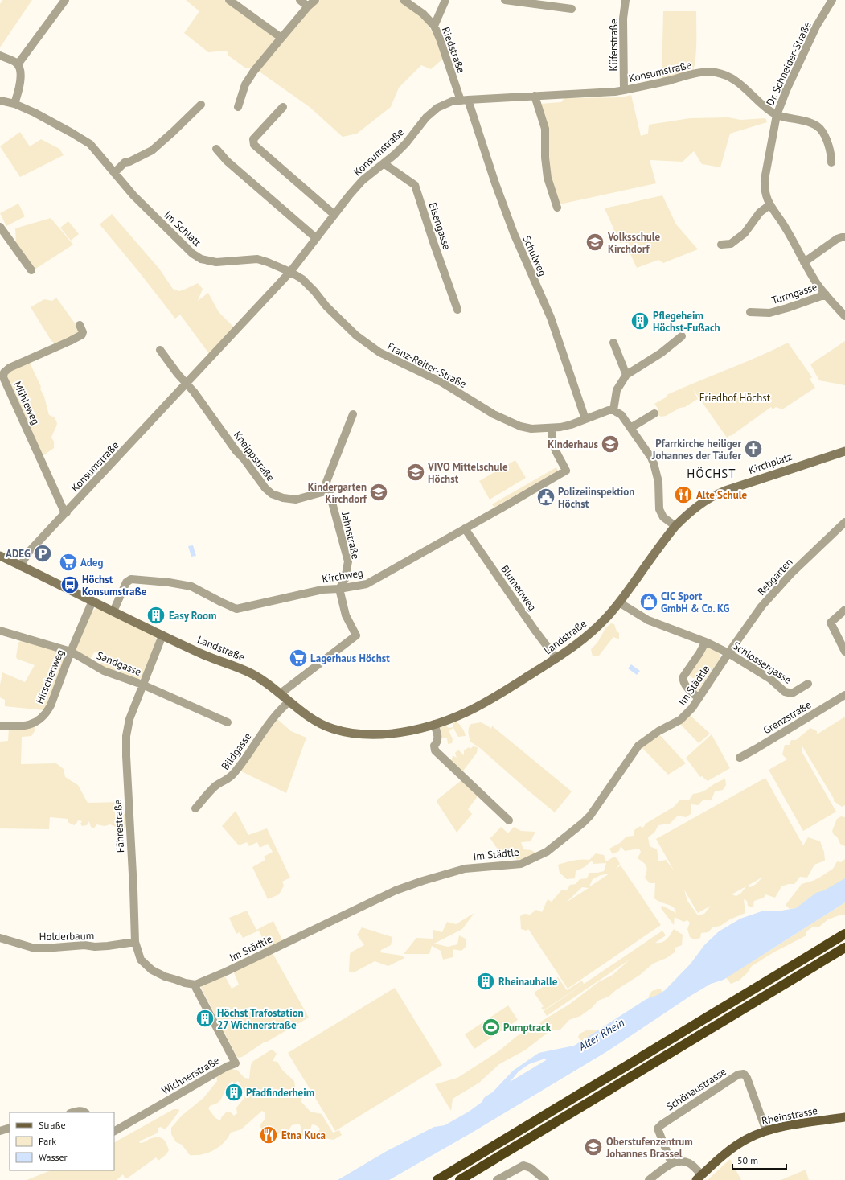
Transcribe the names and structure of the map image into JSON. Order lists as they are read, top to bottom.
{
  "streets": {
    "main road": ["Kirchplatz", "Landstraße", "Rheinstrasse"],
    "street": [
      "Küferstraße",
      "Riedstraße",
      "Dr. Schneider-Straße",
      "Konsumstraße",
      "Eisengasse",
      "Im Schlatt",
      "Schulweg",
      "Turmgasse",
      "Franz-Reiter-Straße",
      "Mühleweg",
      "Kneippstraße",
      "Jahnstraße",
      "Kirchweg",
      "Rebgarten",
      "Blumenweg",
      "Schlossergasse",
      "Sandgasse",
      "Hirschenweg",
      "Im Städtle",
      "Grenzstraße",
      "Bildgasse",
      "Fährestraße",
      "Holderbaum",
      "Wichnerstraße",
      "Schönaustrasse"
    ]
  },
  "crossings": [
    ["Küferstraße", "Konsumstraße"],
    ["Riedstraße", "Konsumstraße"],
    ["Riedstraße", "Schulweg"],
    ["Dr. Schneider-Straße", "Konsumstraße"],
    ["Dr. Schneider-Straße", "Turmgasse"],
    ["Konsumstraße", "Eisengasse"],
    ["Konsumstraße", "Im Schlatt"],
    ["Konsumstraße", "Schulweg"],
    ["Konsumstraße", "Franz-Reiter-Straße"],
    ["Konsumstraße", "Mühleweg"],
    ["Konsumstraße", "Kneippstraße"],
    ["Konsumstraße", "Landstraße"],
    ["Im Schlatt", "Franz-Reiter-Straße"],
    ["Schulweg", "Franz-Reiter-Straße"],
    ["Franz-Reiter-Straße", "Kirchweg"],
    ["Kneippstraße", "Jahnstraße"],
    ["Kirchplatz", "Landstraße"],
    ["Jahnstraße", "Kirchweg"],
    ["Kirchweg", "Blumenweg"],
    ["Kirchweg", "Landstraße"],
    ["Rebgarten", "Schlossergasse"],
    ["Rebgarten", "Im Städtle"],
    ["Blumenweg", "Landstraße"],
    ["Landstraße", "Schlossergasse"],
    ["Landstraße", "Hirschenweg"],
    ["Landstraße", "Bildgasse"],
    ["Landstraße", "Fährestraße"],
    ["Schlossergasse", "Im Städtle"],
    ["Sandgasse", "Hirschenweg"],
    ["Sandgasse", "Fährestraße"],
    ["Im Städtle", "Fährestraße"],
    ["Im Städtle", "Wichnerstraße"],
    ["Fährestraße", "Holderbaum"],
    ["Fährestraße", "Wichnerstraße"],
    ["Schönaustrasse", "Rheinstrasse"]
  ],
  "districts": ["HÖCHST"],
  "water": ["Alter Rhein"],
  "parks": ["Friedhof Höchst"],
  "places": {
    "school or university": [
      "Volksschule Kirchdorf",
      "Kinderhaus",
      "VIVO Mittelschule Höchst",
      "Kindergarten Kirchdorf",
      "Oberstufenzentrum Johannes Brassel"
    ],
    "building": [
      "Pflegeheim Höchst-Fußach",
      "Easy Room",
      "Rheinauhalle",
      "Höchst Trafostation 27 Wichnerstraße",
      "Pfadfinderheim"
    ],
    "church": ["Pfarrkirche heiliger Johannes der Täufer"],
    "restaurant": ["Alte Schule", "Etna Kuca"],
    "public building": ["Polizeiinspektion Höchst"],
    "parking": ["ADEG"],
    "supermarket": ["Adeg", "Lagerhaus Höchst"],
    "bus stop": ["Höchst Konsumstraße"],
    "shop": ["CIC Sport GmbH & Co. KG"],
    "sports": ["Pumptrack"]
  },
  "legend": ["Straße", "Park", "Wasser"],
  "scale_bar": "50 m"
}
